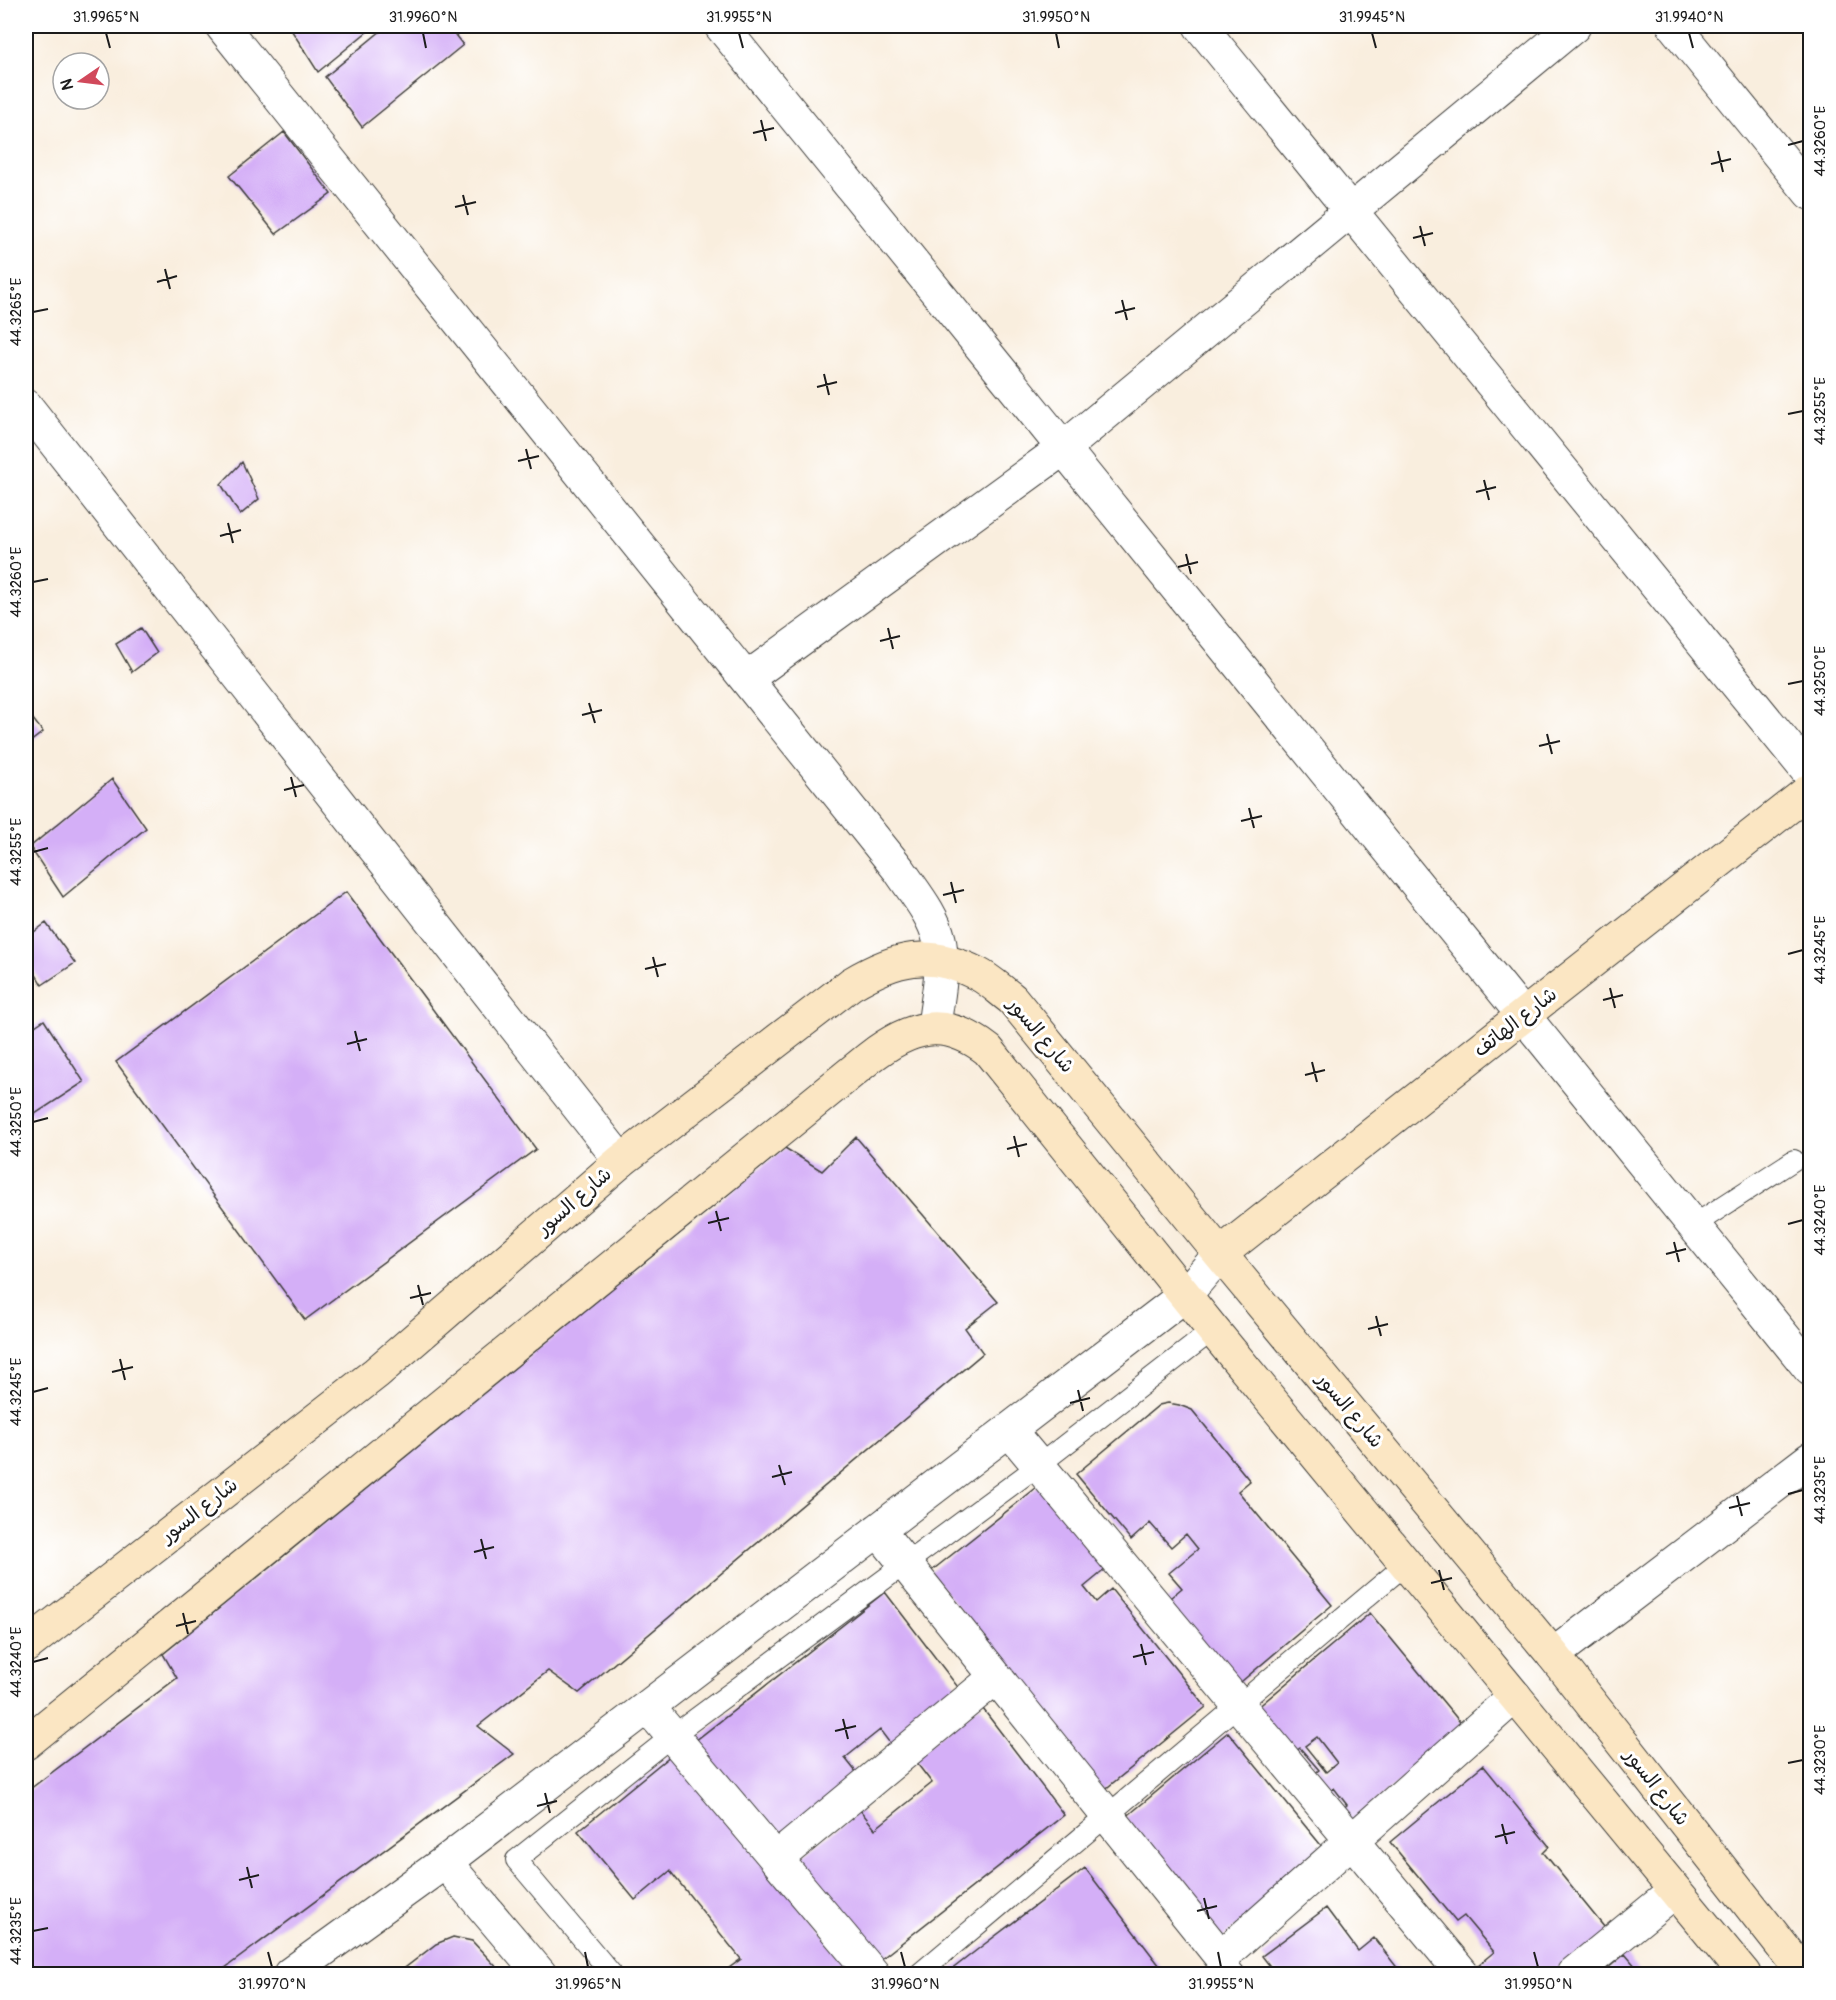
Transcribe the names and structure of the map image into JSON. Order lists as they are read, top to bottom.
{
  "streets": {
    "street": ["شارع الهاتف", "شارع السور"]
  },
  "crossings": [
    ["شارع الهاتف", "شارع السور"]
  ],
  "north": "left",
  "coordinates": [
    "31.9965°N",
    "31.9960°N",
    "31.9955°N",
    "31.9950°N",
    "31.9945°N",
    "31.9940°N",
    "44.3260°E",
    "44.3265°E",
    "44.3255°E",
    "44.3250°E",
    "44.3245°E",
    "44.3240°E",
    "44.3235°E",
    "44.3230°E",
    "31.9970°N"
  ]
}
